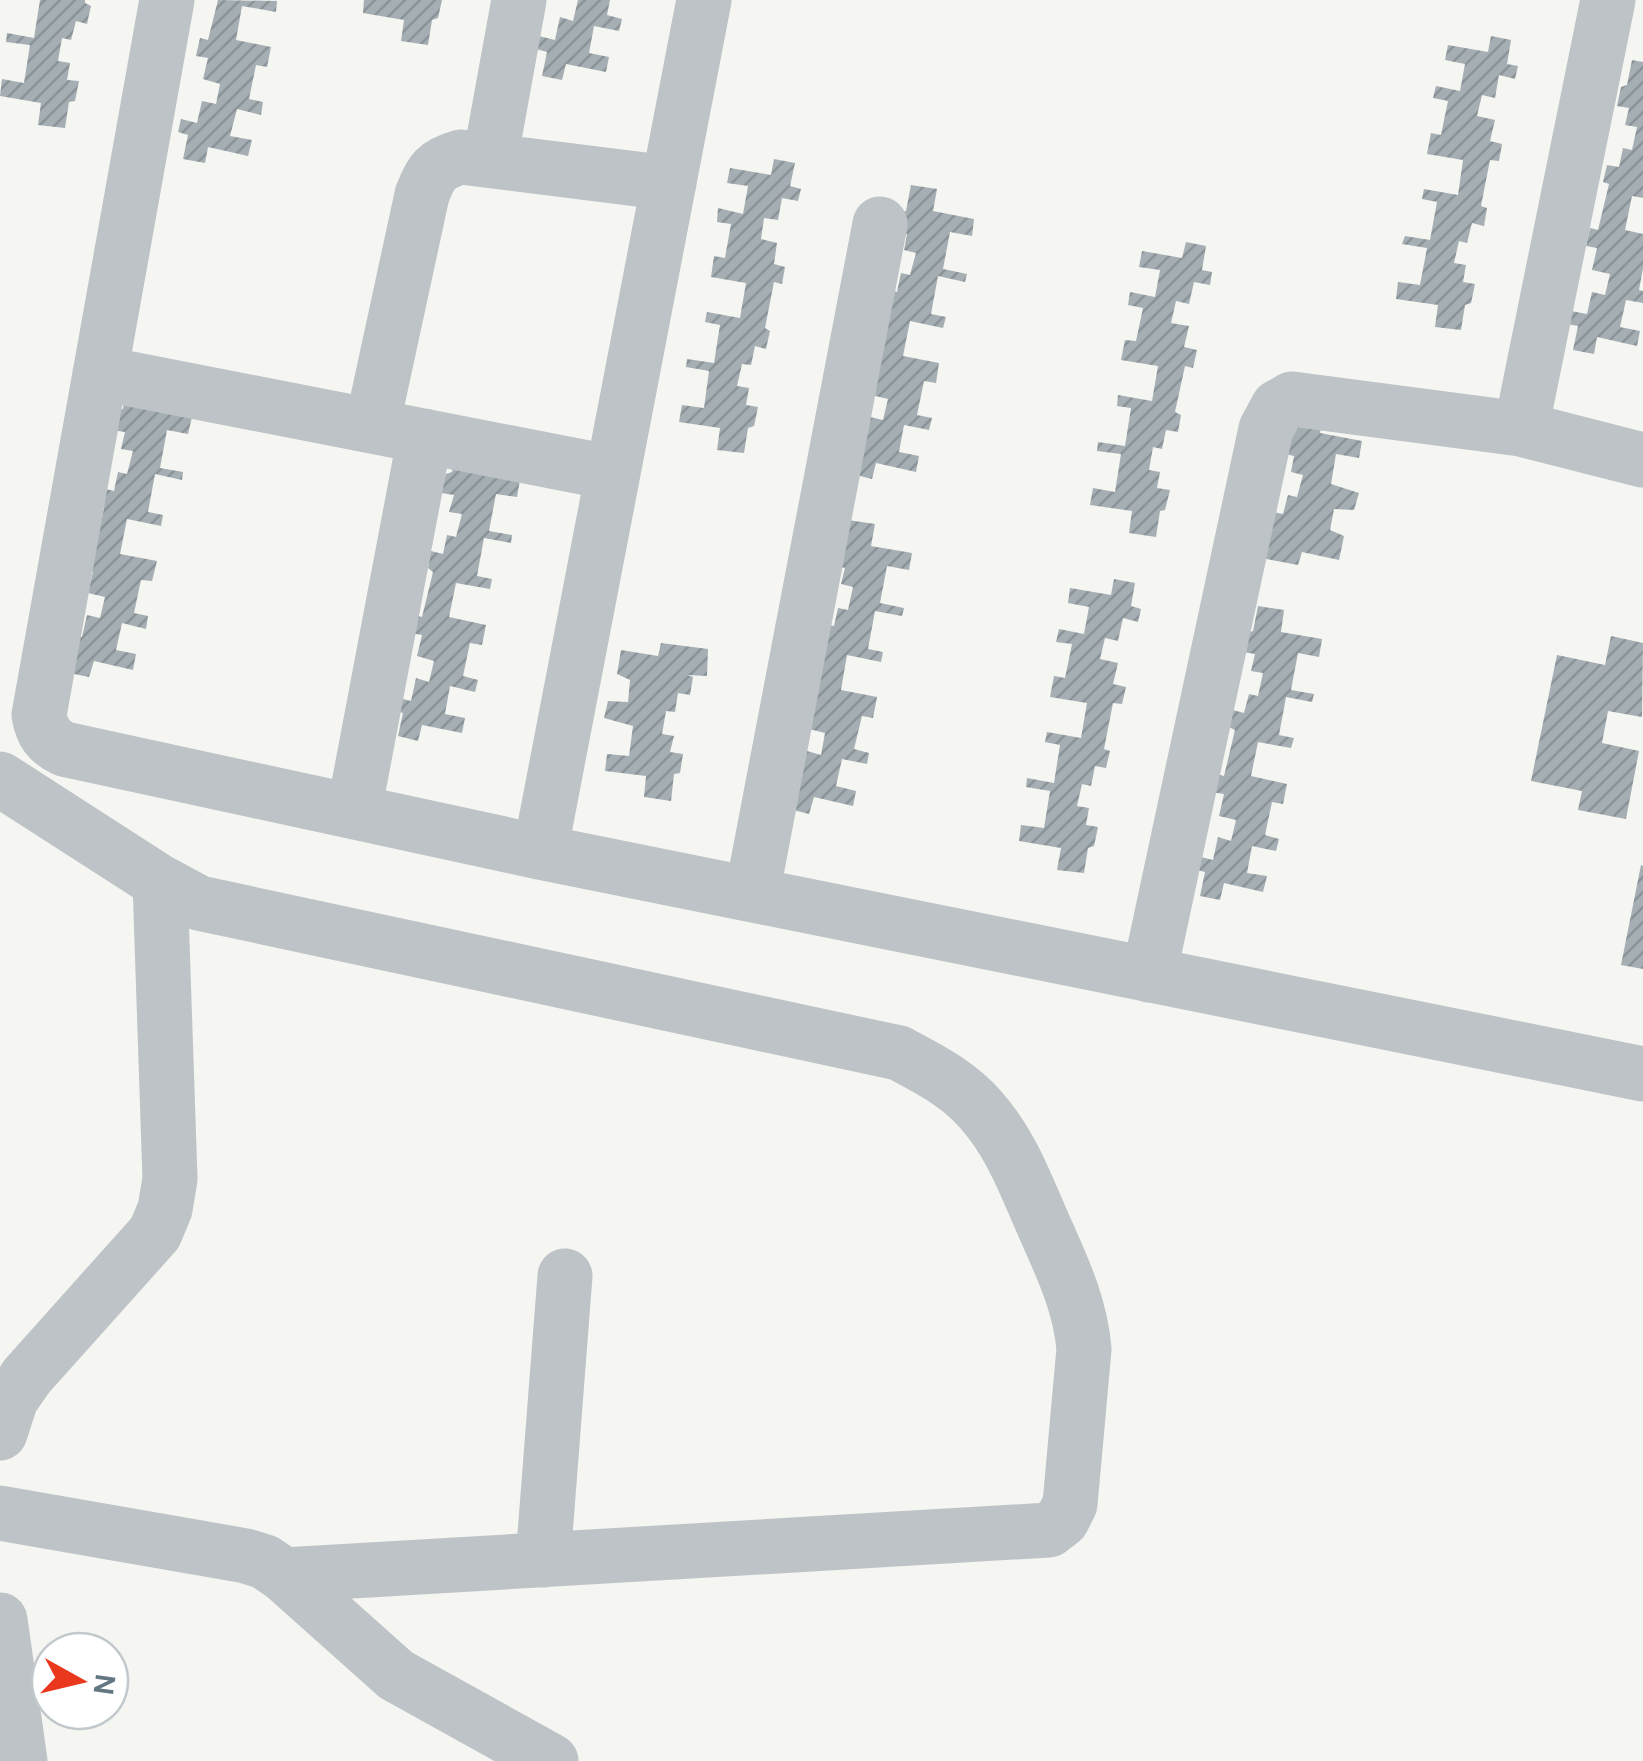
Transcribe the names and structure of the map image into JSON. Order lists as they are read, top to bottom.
{
  "north": "right"
}
